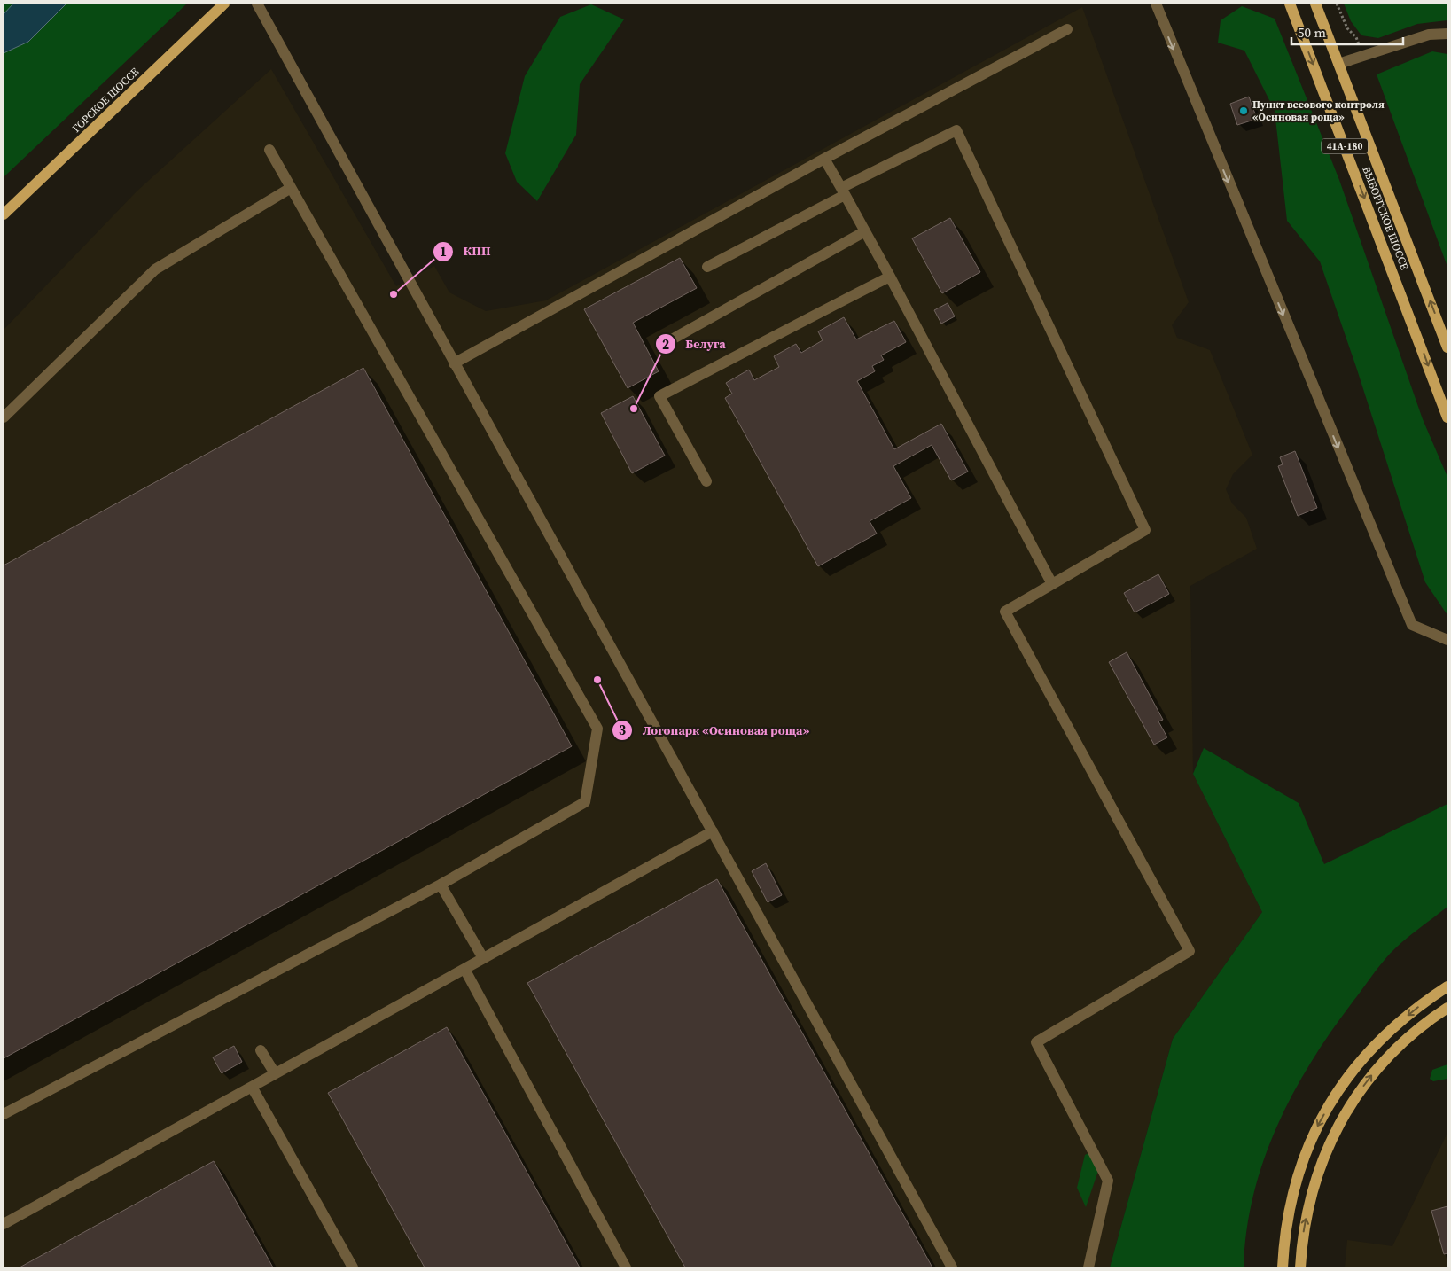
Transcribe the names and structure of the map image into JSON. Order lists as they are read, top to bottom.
{
  "streets": {
    "main road": ["ГОРСКОЕ ШОССЕ", "41А-180", "ВЫБОРГСКОЕ ШОССЕ"]
  },
  "places": [
    "Пункт весового контроля «Осиновая роща»",
    "КПП",
    "Белуга",
    "Логопарк «Осиновая роща»"
  ],
  "scale_bar": "50 m"
}
